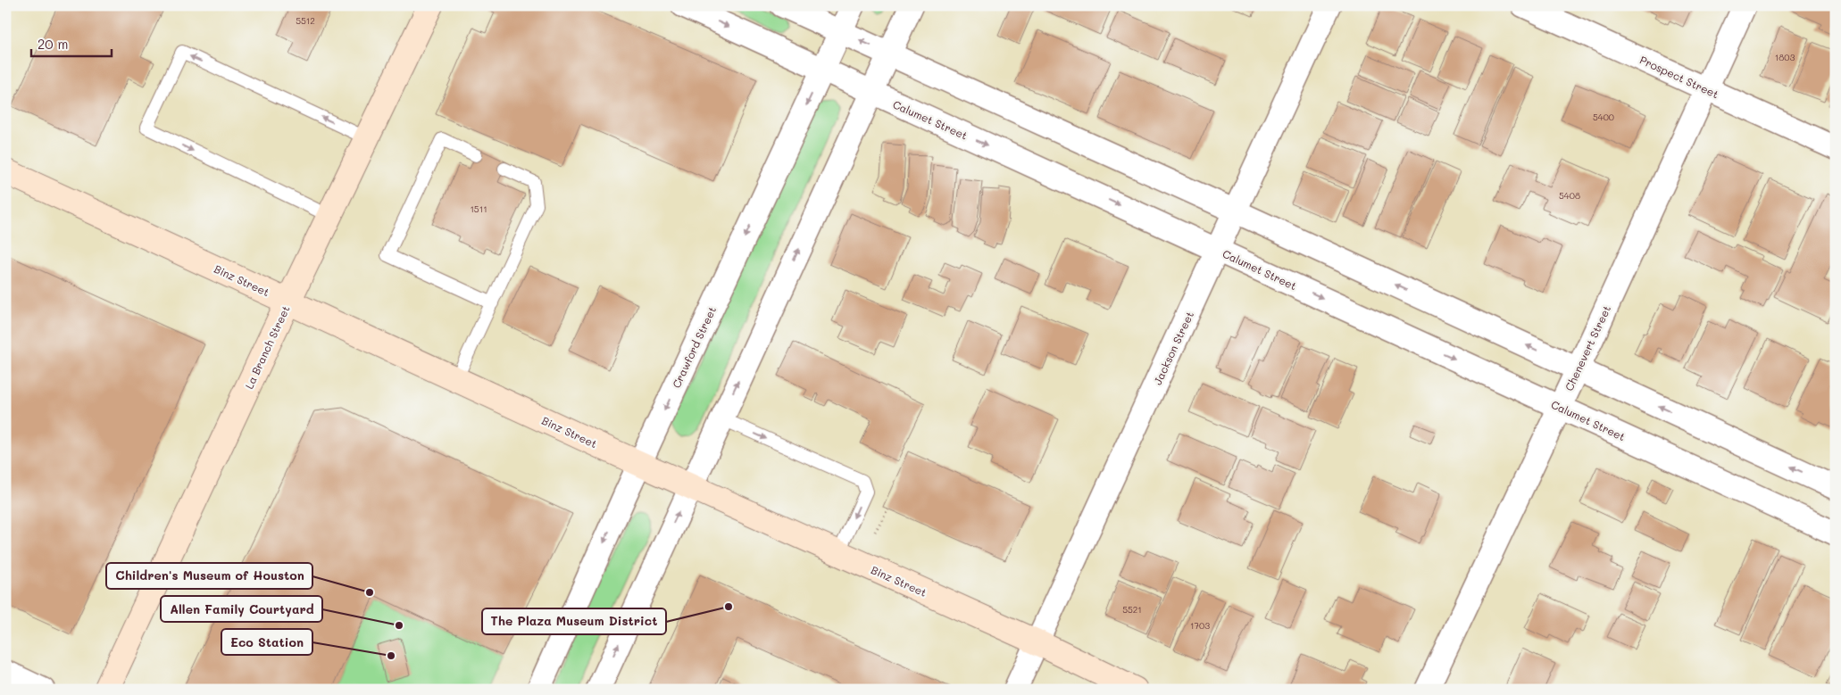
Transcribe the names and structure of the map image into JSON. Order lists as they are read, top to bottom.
{
  "streets": {
    "main road": ["Binz Street", "La Branch Street"],
    "street": [
      "Prospect Street",
      "Calumet Street",
      "Crawford Street",
      "Jackson Street",
      "Chenevert Street"
    ]
  },
  "crossings": [
    ["Prospect Street", "Chenevert Street"],
    ["Calumet Street", "Crawford Street"],
    ["Calumet Street", "Jackson Street"],
    ["Calumet Street", "Chenevert Street"],
    ["Binz Street", "La Branch Street"],
    ["Binz Street", "Crawford Street"],
    ["Binz Street", "Jackson Street"]
  ],
  "places": [
    "Children's Museum of Houston",
    "The Plaza Museum District",
    "Allen Family Courtyard",
    "Eco Station"
  ],
  "house_numbers": [
    "5512",
    "1803",
    "5400",
    "5408",
    "1511",
    "5521",
    "1703"
  ],
  "scale_bar": "20 m"
}
